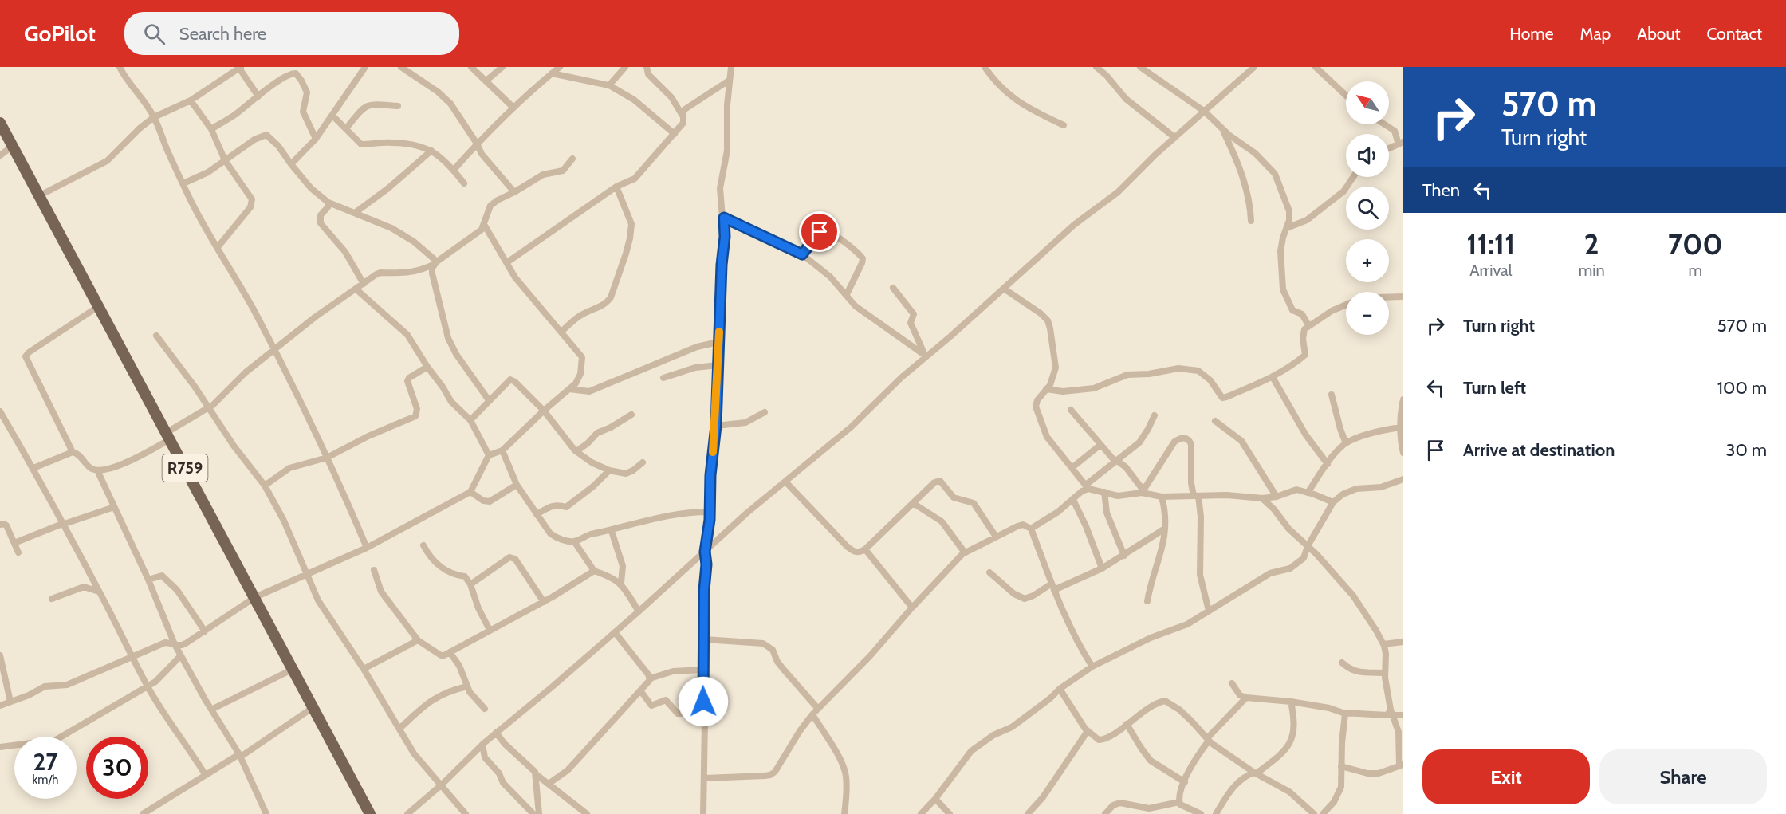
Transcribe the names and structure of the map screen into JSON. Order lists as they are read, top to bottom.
{
  "streets": {
    "main road": ["R759"]
  },
  "north": "top left",
  "page": {
    "header": "GoPilot",
    "search": "Search here",
    "nav": [
      "Home",
      "Map",
      "About",
      "Contact"
    ],
    "turn": ["570 m", "Turn right"],
    "map_buttons": ["+", "−"],
    "then": "Then",
    "eta": [
      "11:11",
      "Arrival",
      "2",
      "min",
      "700",
      "m"
    ],
    "list": [
      {
        "name": "Turn right",
        "value": "570 m"
      },
      {
        "name": "Turn left",
        "value": "100 m"
      },
      {
        "name": "Arrive at destination",
        "value": "30 m"
      }
    ],
    "speed": "27 km/h",
    "limit": "30",
    "buttons": ["Exit", "Share"]
  }
}
